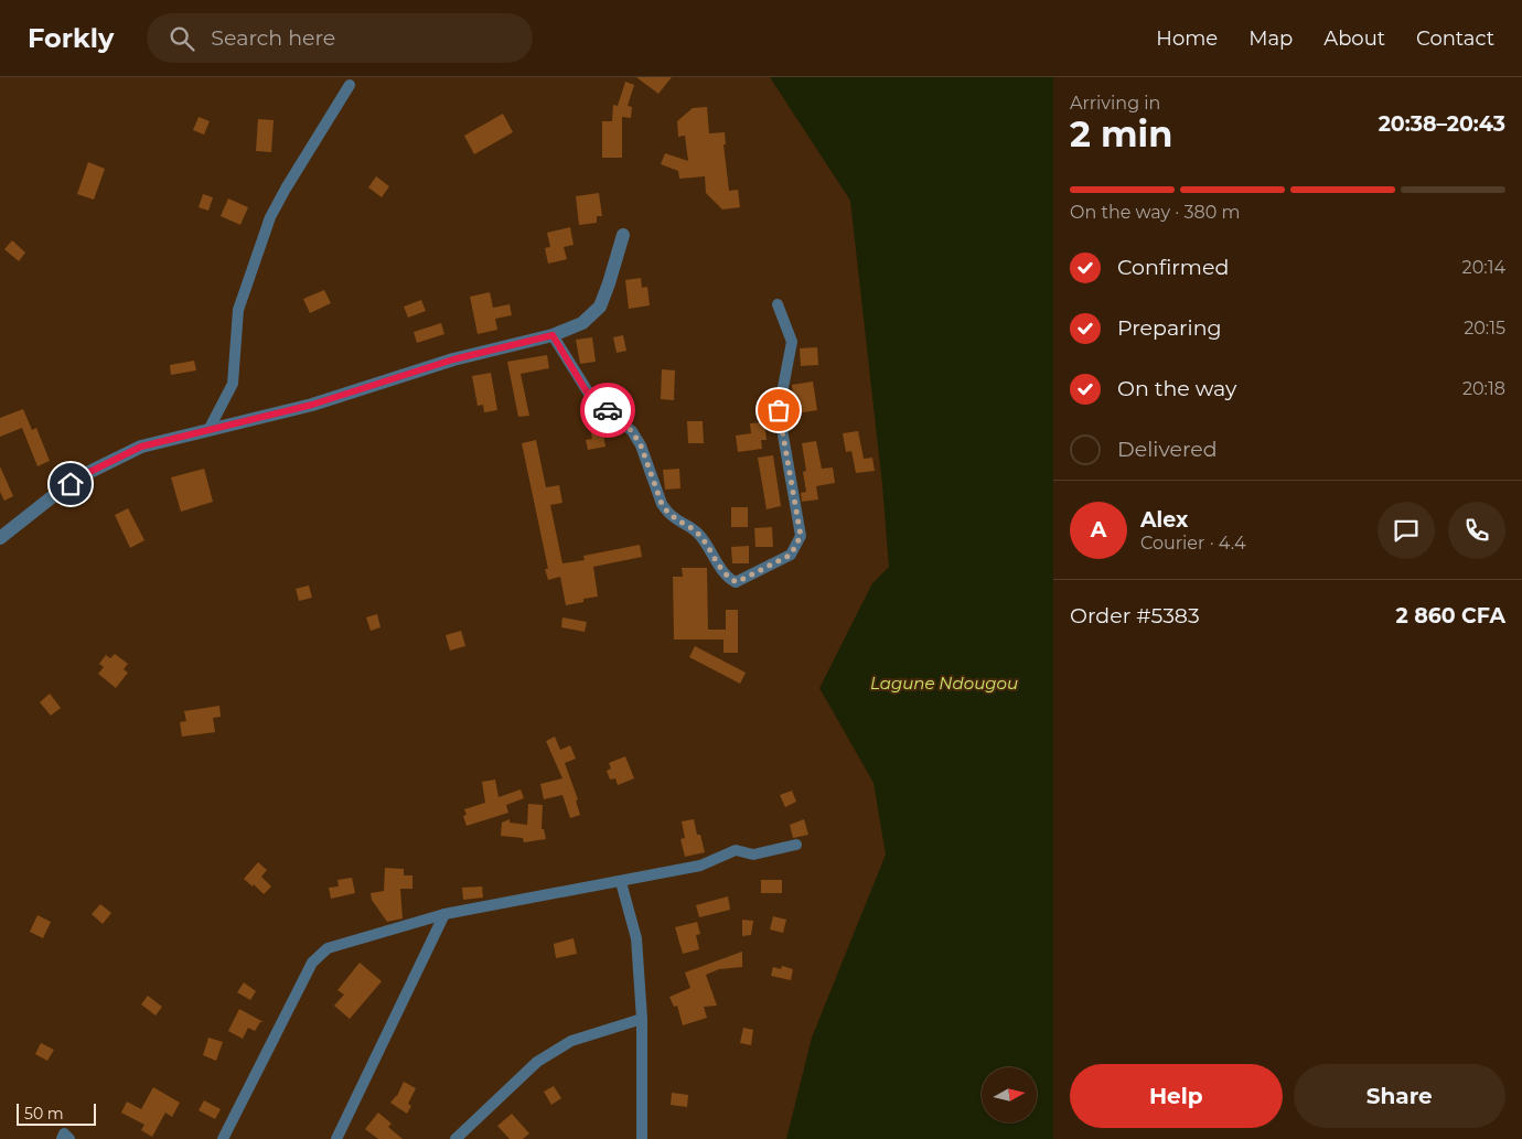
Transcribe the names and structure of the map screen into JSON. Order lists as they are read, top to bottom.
{
  "water": ["Lagune Ndougou"],
  "scale_bar": "50 m",
  "north": "right",
  "page": {
    "header": "Forkly",
    "search": "Search here",
    "nav": [
      "Home",
      "Map",
      "About",
      "Contact"
    ],
    "heading": ["2 min", "Arriving in", "20:38–20:43"],
    "panel": [
      "Alex",
      "Courier · 4.4",
      "Order #5383",
      "2 860 CFA"
    ],
    "bar": "On the way · 380 m",
    "list": [
      ["Confirmed", "20:14"],
      ["Preparing", "20:15"],
      ["On the way", "20:18"],
      "Delivered"
    ],
    "round": "A",
    "buttons": ["Help", "Share"],
    "scale": "50 m"
  }
}
